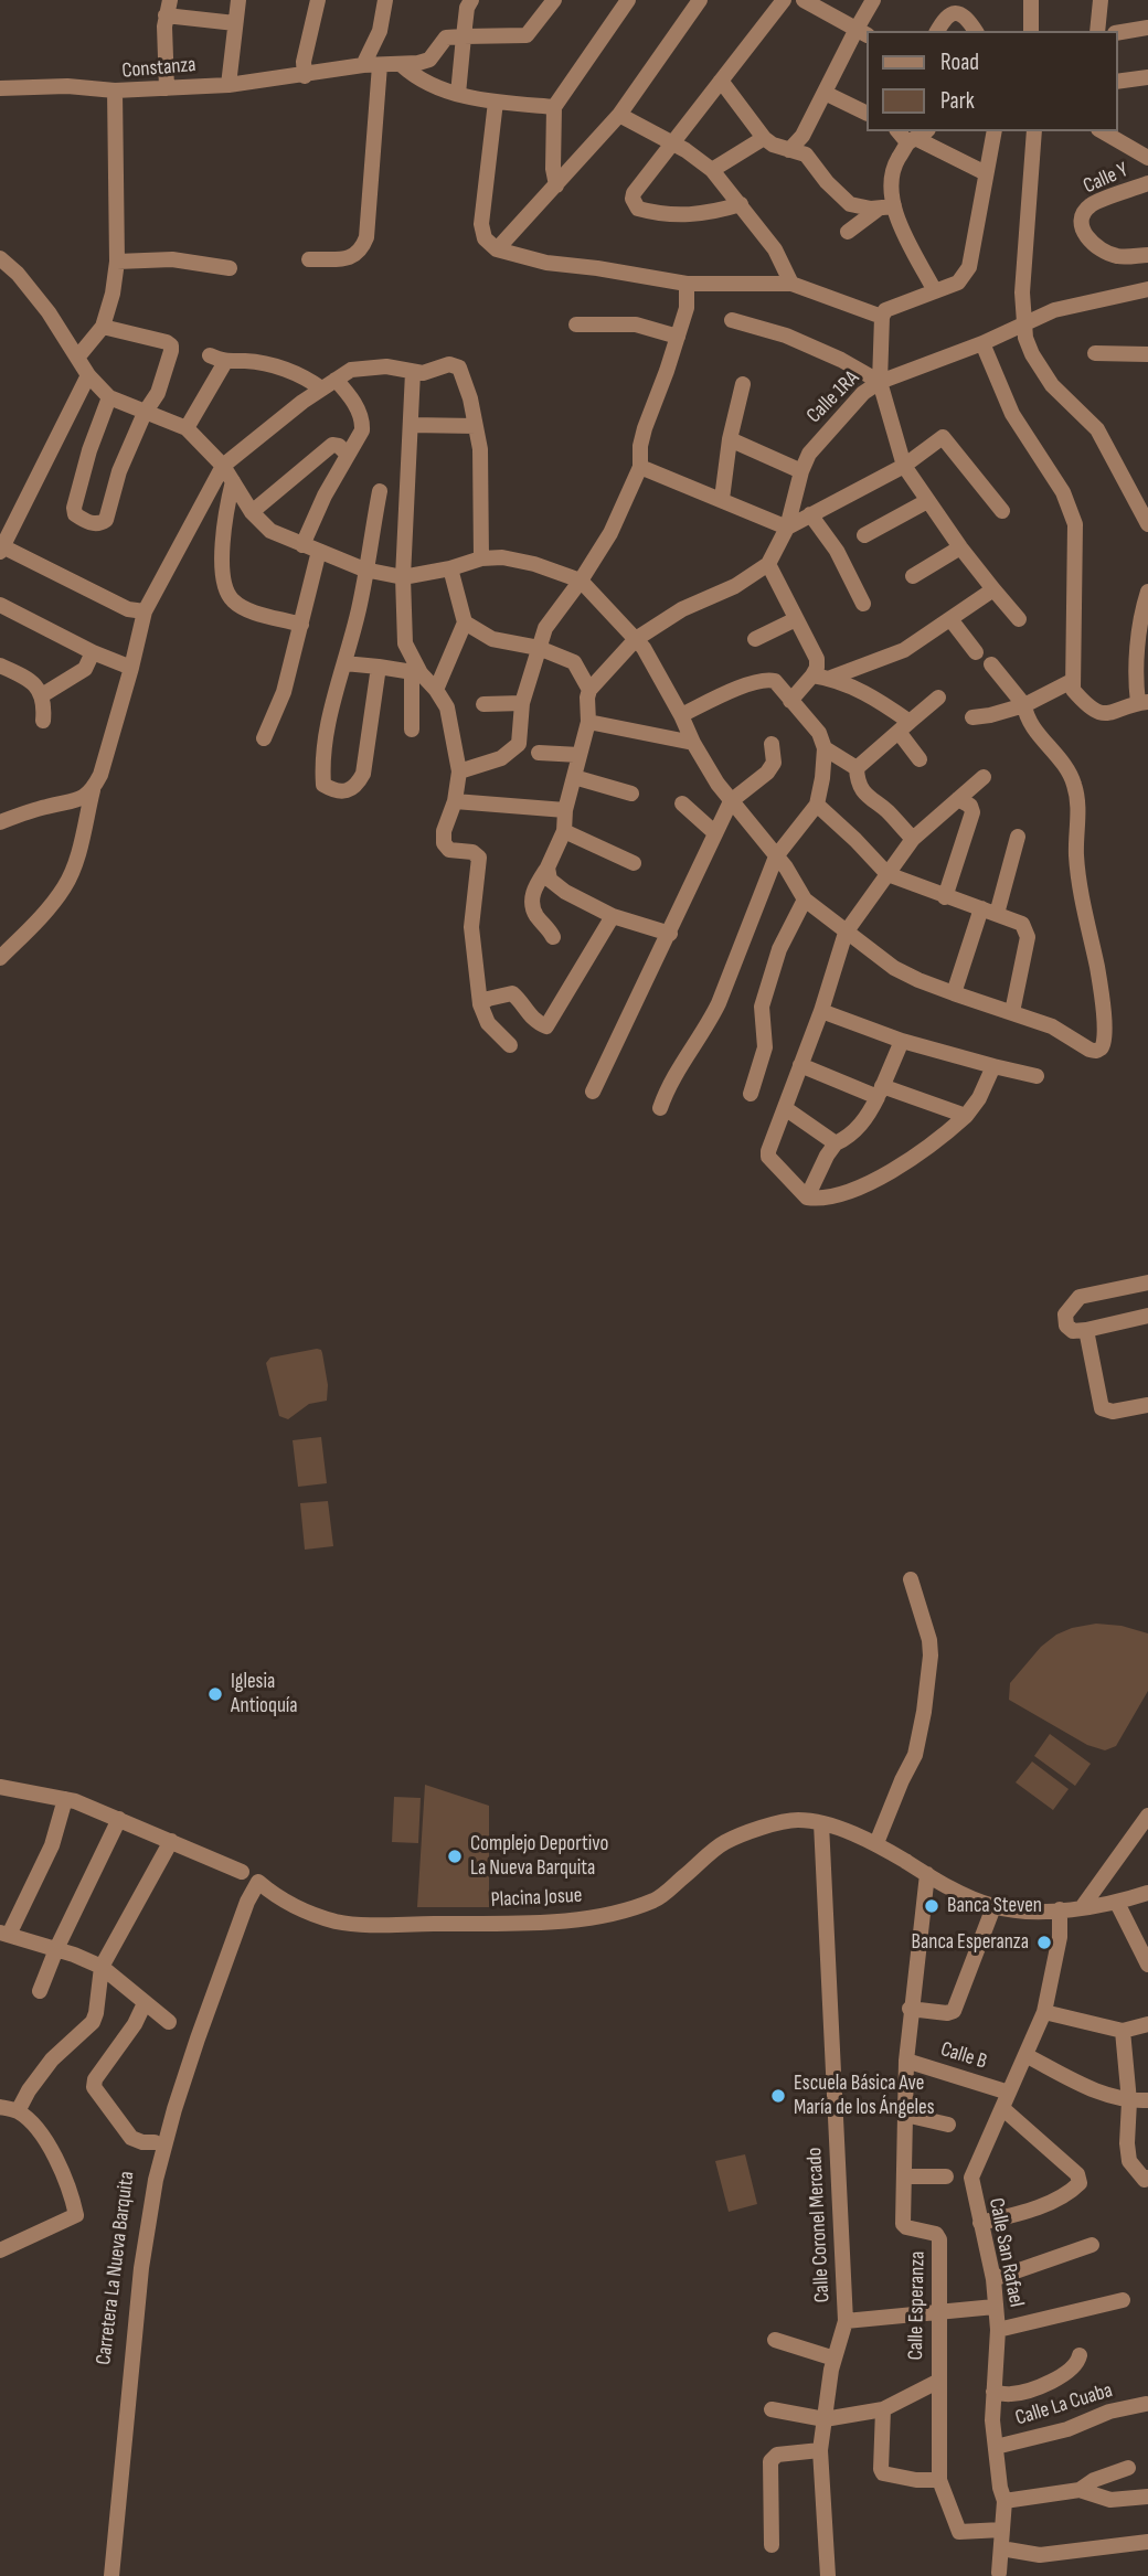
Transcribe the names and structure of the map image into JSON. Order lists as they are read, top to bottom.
{
  "streets": {
    "street": [
      "Constanza",
      "Calle Y",
      "Calle 1RA",
      "Placina Josue",
      "Calle B",
      "Calle Coronel Mercado",
      "Calle San Rafael",
      "Carretera La Nueva Barquita",
      "Calle Esperanza",
      "Calle La Cuaba"
    ]
  },
  "crossings": [
    ["Placina Josue", "Calle Coronel Mercado"],
    ["Placina Josue", "Calle San Rafael"],
    ["Placina Josue", "Carretera La Nueva Barquita"],
    ["Placina Josue", "Calle Esperanza"],
    ["Calle B", "Calle San Rafael"],
    ["Calle B", "Calle Esperanza"],
    ["Calle San Rafael", "Calle Esperanza"],
    ["Calle San Rafael", "Calle La Cuaba"]
  ],
  "places": [
    "Iglesia Antioquía",
    "Complejo Deportivo La Nueva Barquita",
    "Banca Steven",
    "Banca Esperanza",
    "Escuela Básica Ave María de los Ángeles"
  ],
  "legend": ["Road", "Park"]
}
